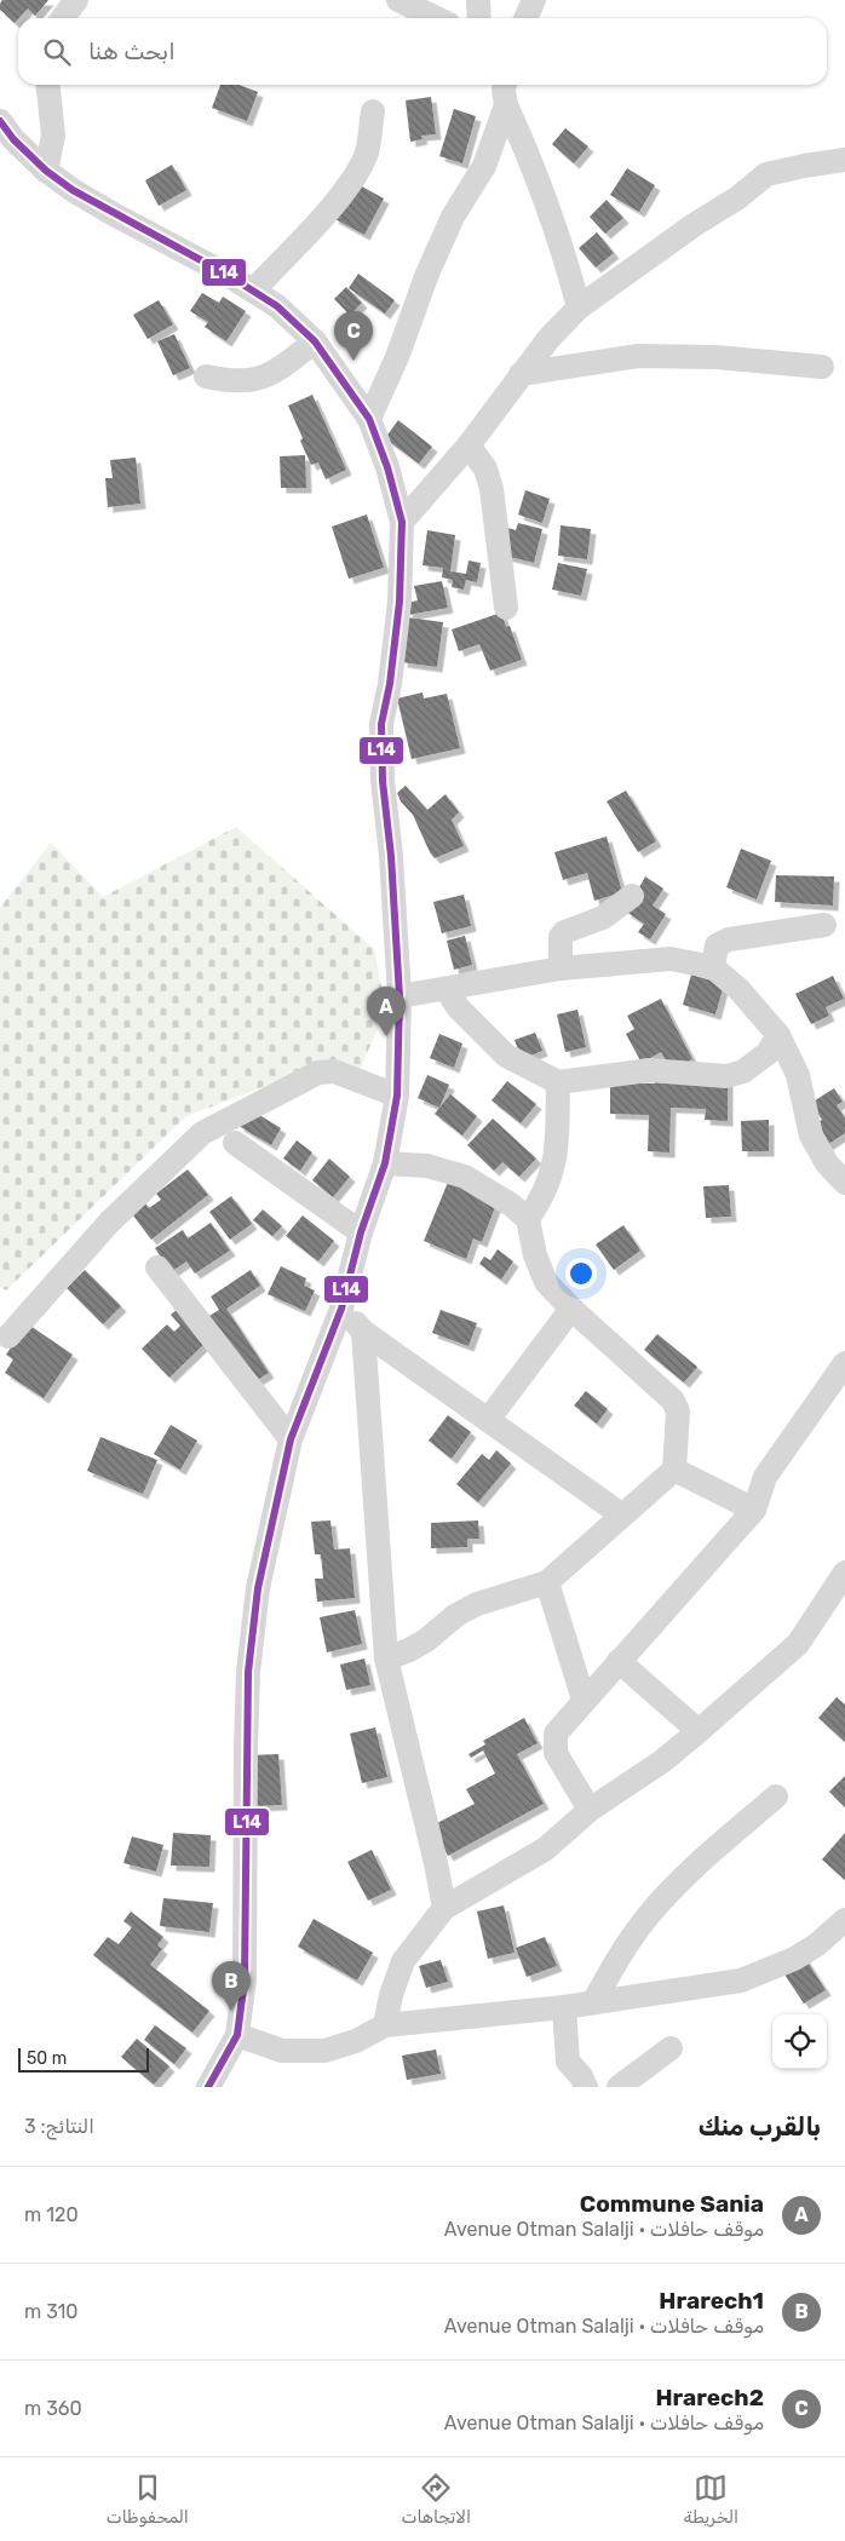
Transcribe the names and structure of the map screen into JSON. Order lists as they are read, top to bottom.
{
  "lines": ["transit line L14"],
  "scale_bar": "50 m",
  "page": {
    "search": "ابحث هنا",
    "pins": ["C", "A", "B"],
    "scale": "50 m",
    "heading": ["بالقرب منك", "النتائج: 3"],
    "list": [
      {
        "mark": "A",
        "name": "Commune Sania",
        "note": "موقف حافلات · Avenue Otman Salalji",
        "value": "120 m"
      },
      {
        "mark": "B",
        "name": "Hrarech1",
        "note": "موقف حافلات · Avenue Otman Salalji",
        "value": "310 m"
      },
      {
        "mark": "C",
        "name": "Hrarech2",
        "note": "موقف حافلات · Avenue Otman Salalji",
        "value": "360 m"
      }
    ],
    "nav": ["الخريطة", "الاتجاهات", "المحفوظات"]
  }
}
